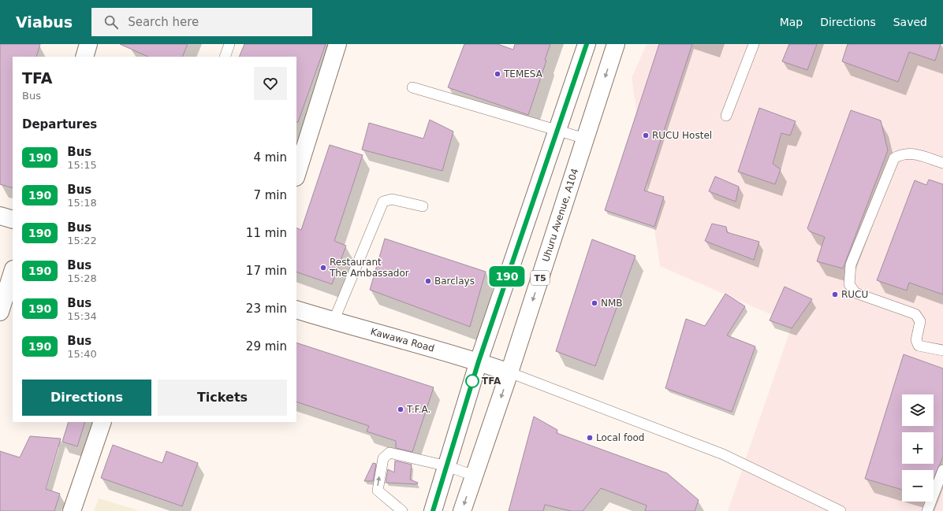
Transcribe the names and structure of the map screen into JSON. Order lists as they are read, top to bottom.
{
  "streets": {
    "main road": ["Uhuru Avenue, A104", "T5", "Kawawa Road"]
  },
  "crossings": [
    ["Uhuru Avenue, A104", "Kawawa Road"]
  ],
  "places": [
    "TEMESA",
    "RUCU Hostel",
    "Restaurant The Ambassador",
    "Barclays",
    "RUCU",
    "NMB",
    "TFA",
    "T.F.A.",
    "Local food"
  ],
  "lines": ["bus line 190"],
  "page": {
    "header": "Viabus",
    "search": "Search here",
    "nav": ["Map", "Directions", "Saved"],
    "on_map": "190",
    "heading": [
      ["TFA", "Bus"],
      "Departures"
    ],
    "list": [
      {
        "mark": "190",
        "name": "Bus",
        "note": "15:15",
        "value": "4 min"
      },
      {
        "mark": "190",
        "name": "Bus",
        "note": "15:18",
        "value": "7 min"
      },
      {
        "mark": "190",
        "name": "Bus",
        "note": "15:22",
        "value": "11 min"
      },
      {
        "mark": "190",
        "name": "Bus",
        "note": "15:28",
        "value": "17 min"
      },
      {
        "mark": "190",
        "name": "Bus",
        "note": "15:34",
        "value": "23 min"
      },
      {
        "mark": "190",
        "name": "Bus",
        "note": "15:40",
        "value": "29 min"
      }
    ],
    "buttons": ["Directions", "Tickets"],
    "map_buttons": ["+", "−"]
  }
}
